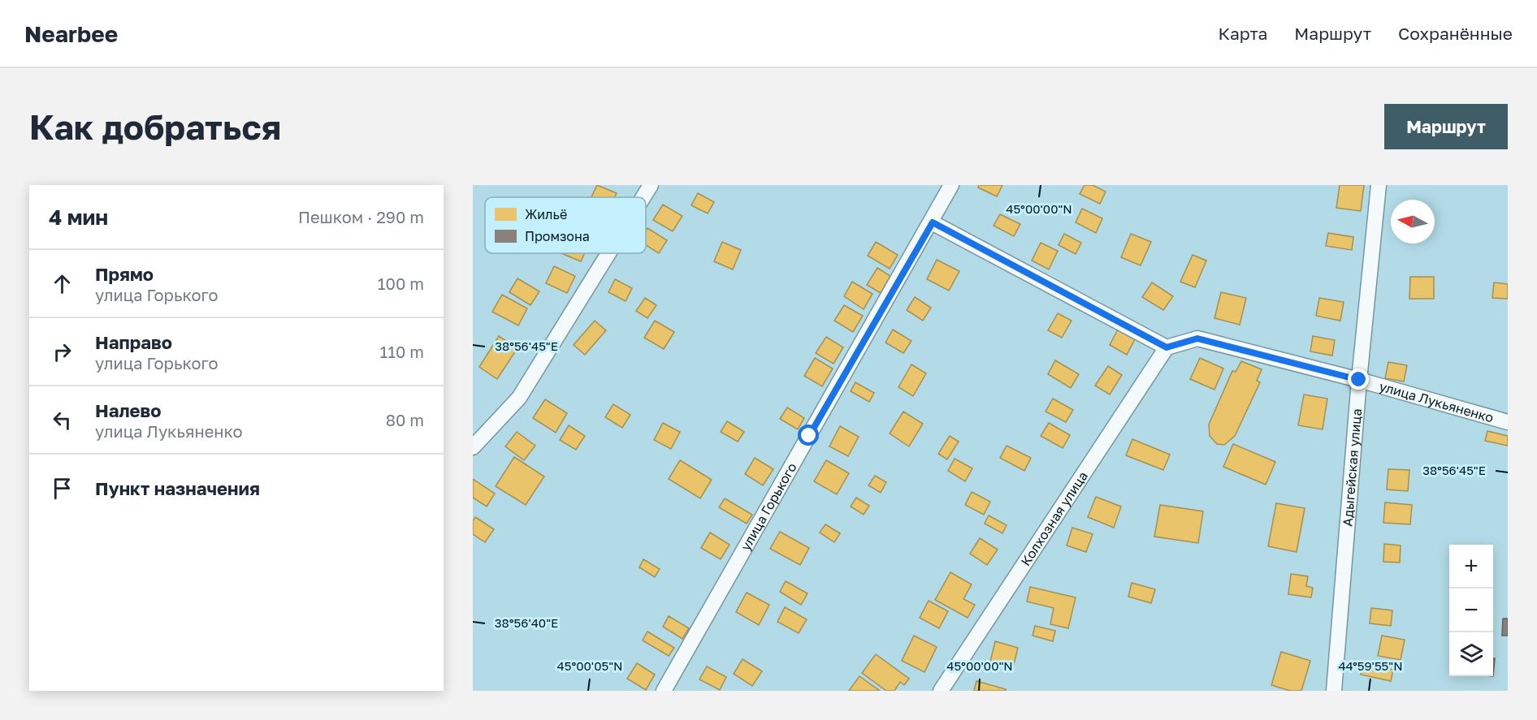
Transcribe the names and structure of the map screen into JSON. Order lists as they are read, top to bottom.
{
  "streets": {
    "street": [
      "улица Лукьяненко",
      "Адыгейская улица",
      "улица Горького",
      "Колхозная улица"
    ]
  },
  "crossings": [
    ["улица Лукьяненко", "Адыгейская улица"],
    ["улица Лукьяненко", "Колхозная улица"]
  ],
  "legend": ["Жильё", "Промзона"],
  "north": "left",
  "page": {
    "header": "Nearbee",
    "nav": ["Карта", "Маршрут", "Сохранённые"],
    "buttons": "Маршрут",
    "title": "Как добраться",
    "heading": ["4 мин", "Пешком · 290 m"],
    "list": [
      ["Прямо", "улица Горького", "100 m"],
      ["Направо", "улица Горького", "110 m"],
      ["Налево", "улица Лукьяненко", "80 m"],
      "Пункт назначения"
    ],
    "map_buttons": ["+", "−"]
  },
  "coordinates": [
    "45°00'00\"N",
    "38°56'45\"E",
    "38°56'40\"E",
    "45°00'05\"N",
    "44°59'55\"N"
  ]
}
